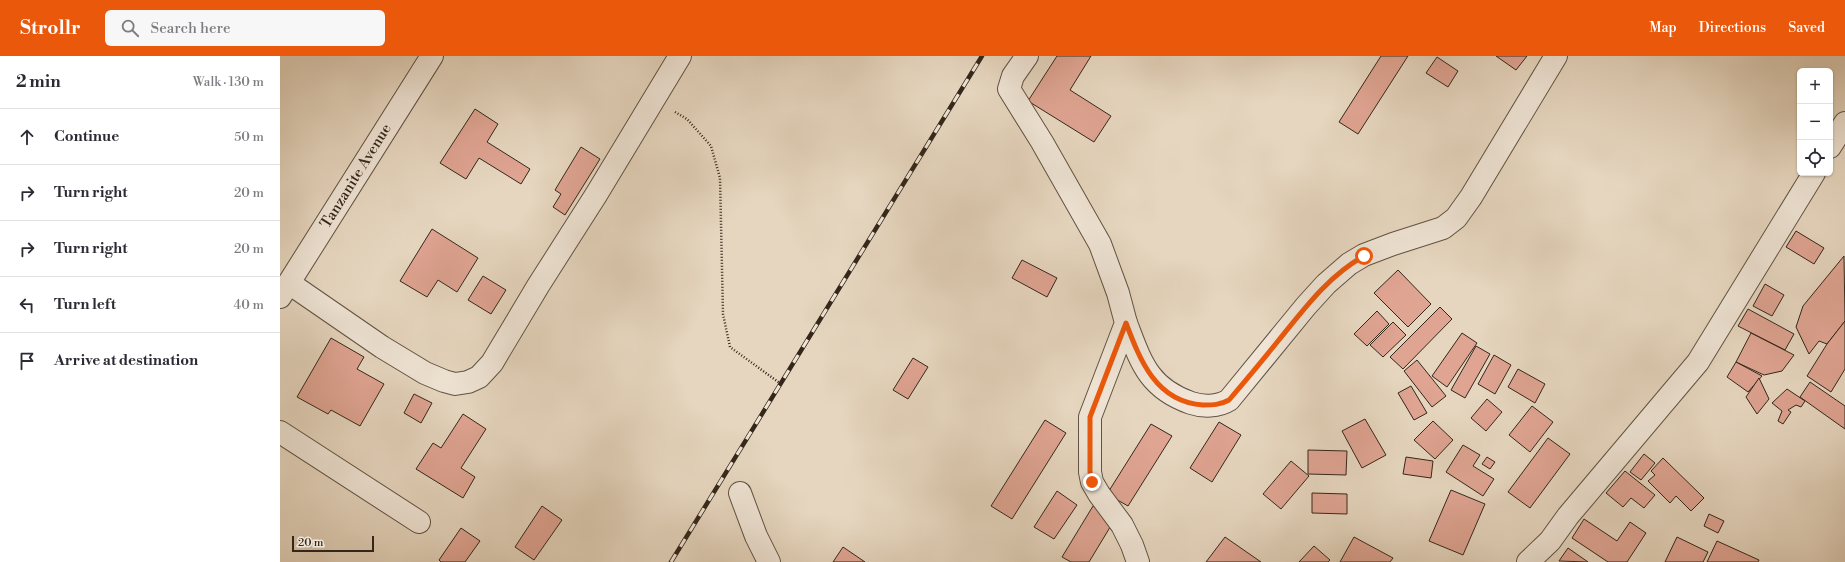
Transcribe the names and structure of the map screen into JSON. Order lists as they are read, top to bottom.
{
  "streets": {
    "street": ["Tanzanite Avenue"]
  },
  "scale_bar": "20 m",
  "page": {
    "header": "Strollr",
    "search": "Search here",
    "nav": ["Map", "Directions", "Saved"],
    "heading": ["2 min", "Walk · 130 m"],
    "map_buttons": ["+", "−"],
    "list": [
      ["Continue", "50 m"],
      ["Turn right", "20 m"],
      ["Turn right", "20 m"],
      ["Turn left", "40 m"],
      "Arrive at destination"
    ],
    "scale": "20 m"
  }
}
